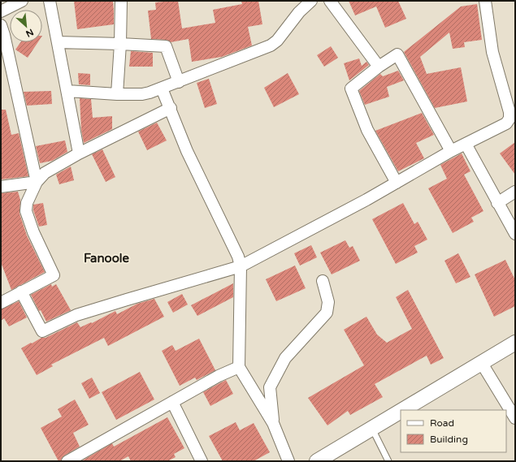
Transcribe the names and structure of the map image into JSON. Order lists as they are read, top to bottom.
{
  "districts": ["Fanoole"],
  "legend": ["Road", "Building"],
  "north": "bottom right"
}
